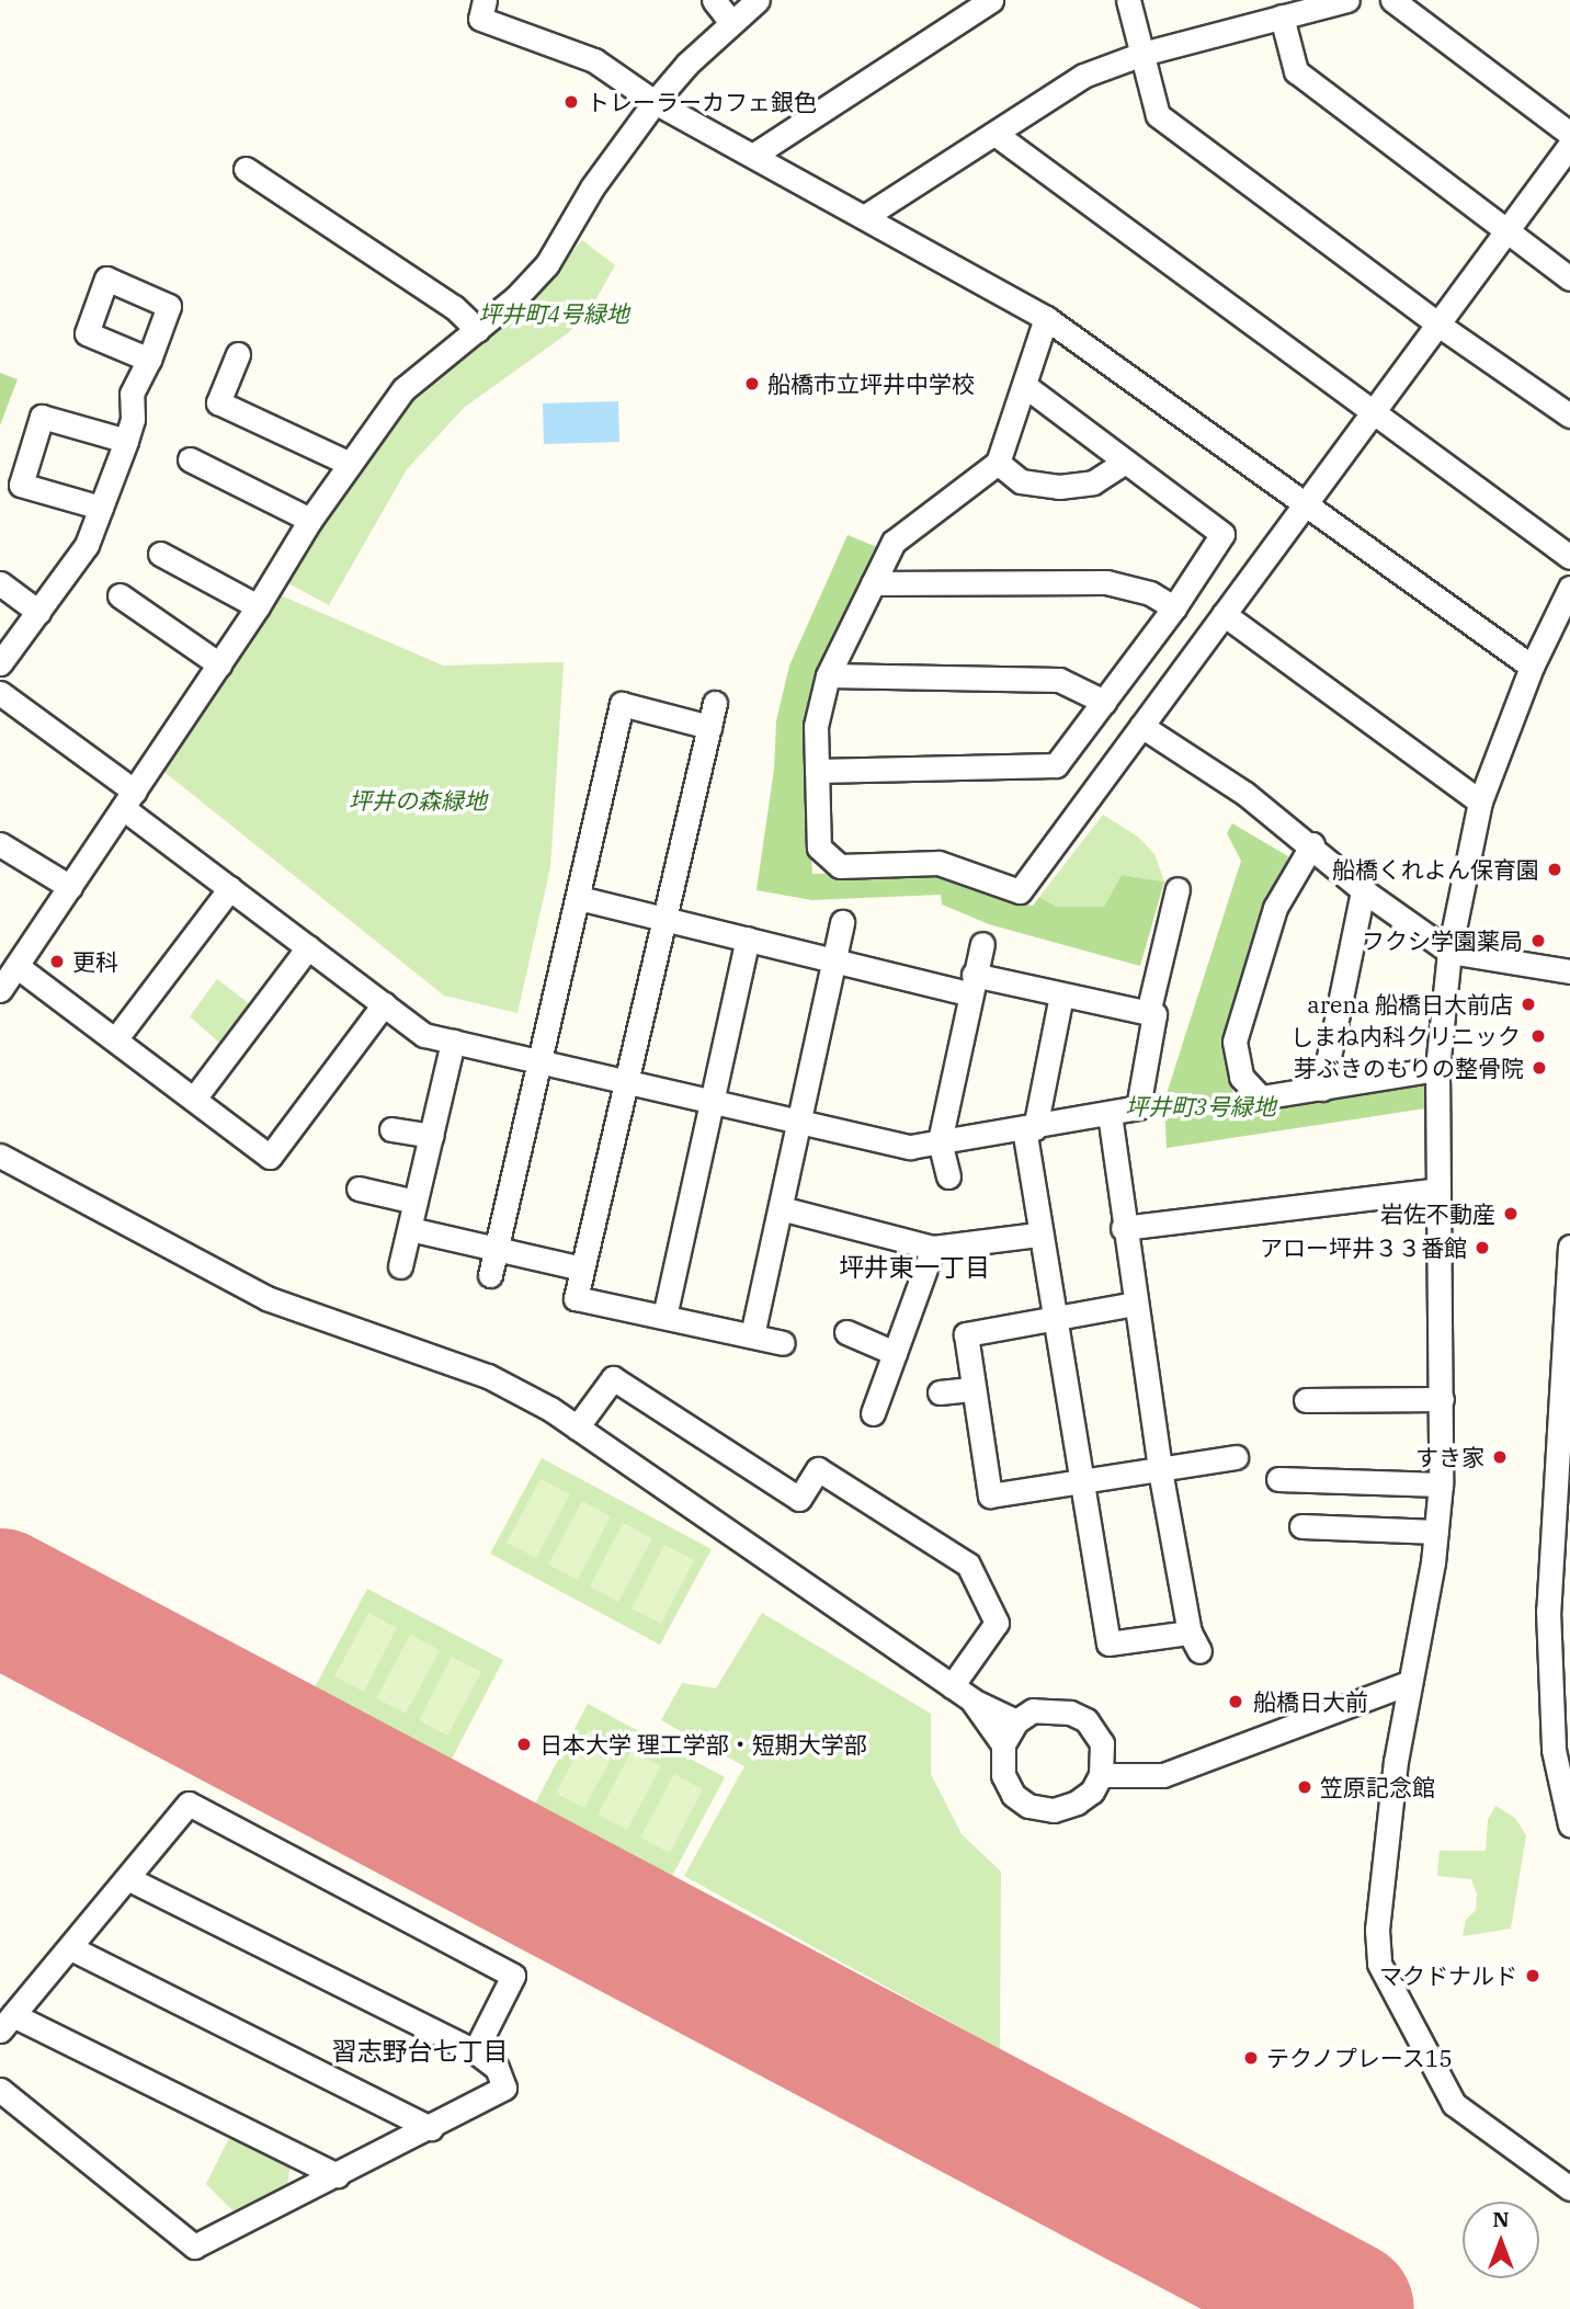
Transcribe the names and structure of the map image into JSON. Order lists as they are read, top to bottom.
{
  "districts": ["坪井東一丁目", "習志野台七丁目"],
  "parks": ["坪井町4号緑地", "坪井の森緑地", "坪井町3号緑地"],
  "places": [
    "トレーラーカフェ銀色",
    "船橋市立坪井中学校",
    "船橋くれよん保育園",
    "フクシ学園薬局",
    "更科",
    "arena 船橋日大前店",
    "しまね内科クリニック",
    "芽ぶきのもりの整骨院",
    "岩佐不動産",
    "アロー坪井３３番館",
    "すき家",
    "船橋日大前",
    "日本大学 理工学部・短期大学部",
    "笠原記念館",
    "マクドナルド",
    "テクノプレース15"
  ],
  "north": "top"
}
